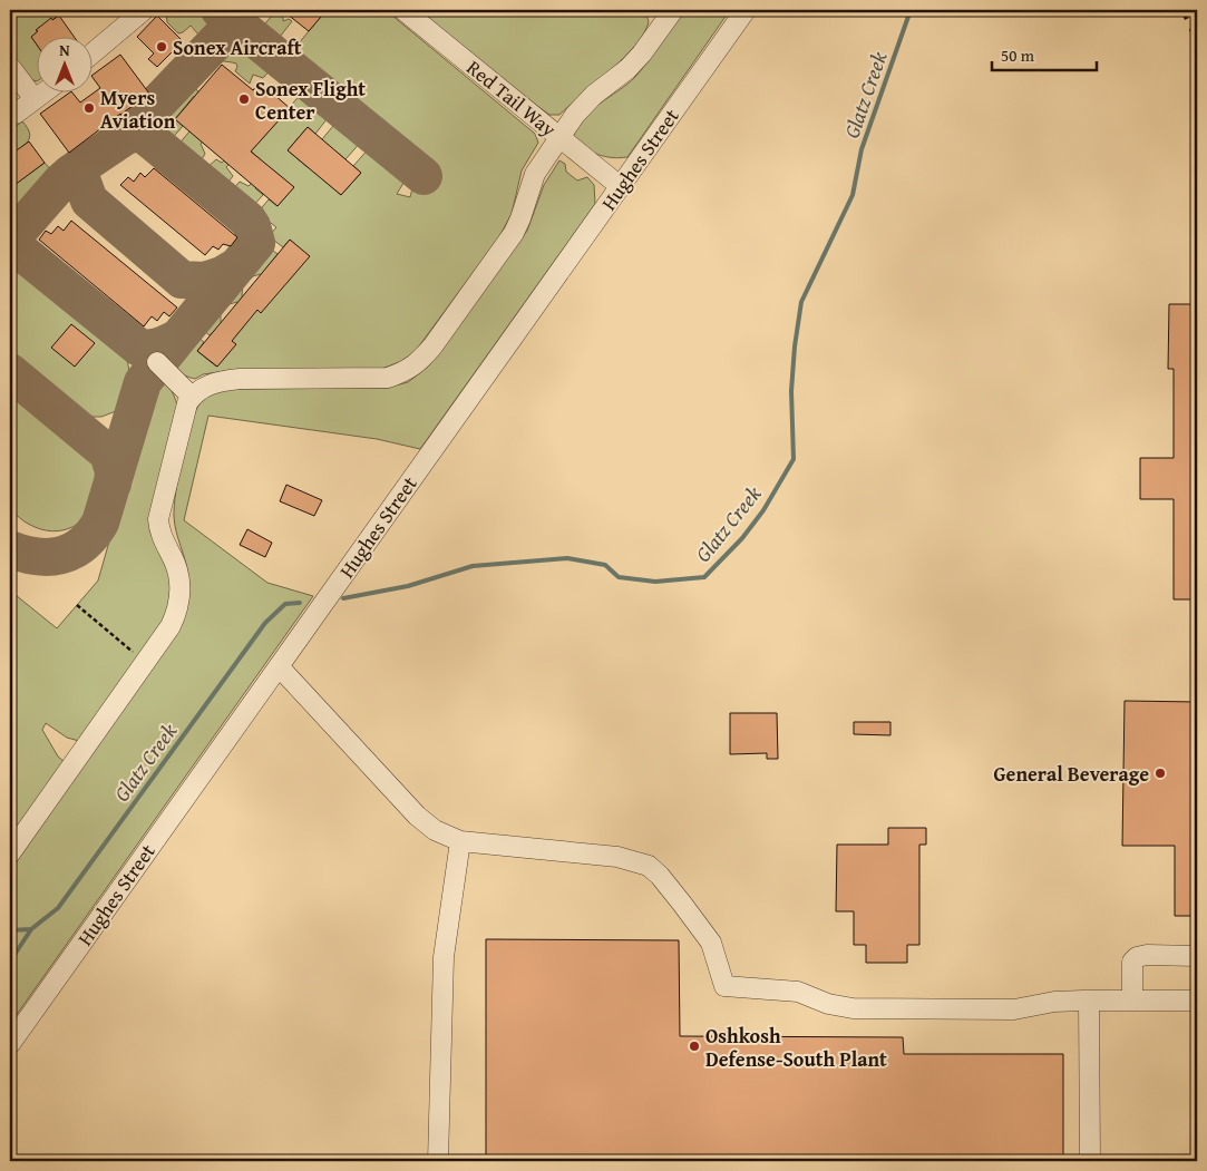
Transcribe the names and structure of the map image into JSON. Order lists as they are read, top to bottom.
{
  "streets": {
    "street": ["Red Tail Way", "Hughes Street"]
  },
  "crossings": [
    ["Red Tail Way", "Hughes Street"]
  ],
  "water": ["Glatz Creek"],
  "places": [
    "Sonex Aircraft",
    "Sonex Flight Center",
    "Myers Aviation",
    "General Beverage",
    "Oshkosh Defense-South Plant"
  ],
  "scale_bar": "50 m",
  "north": "top"
}
